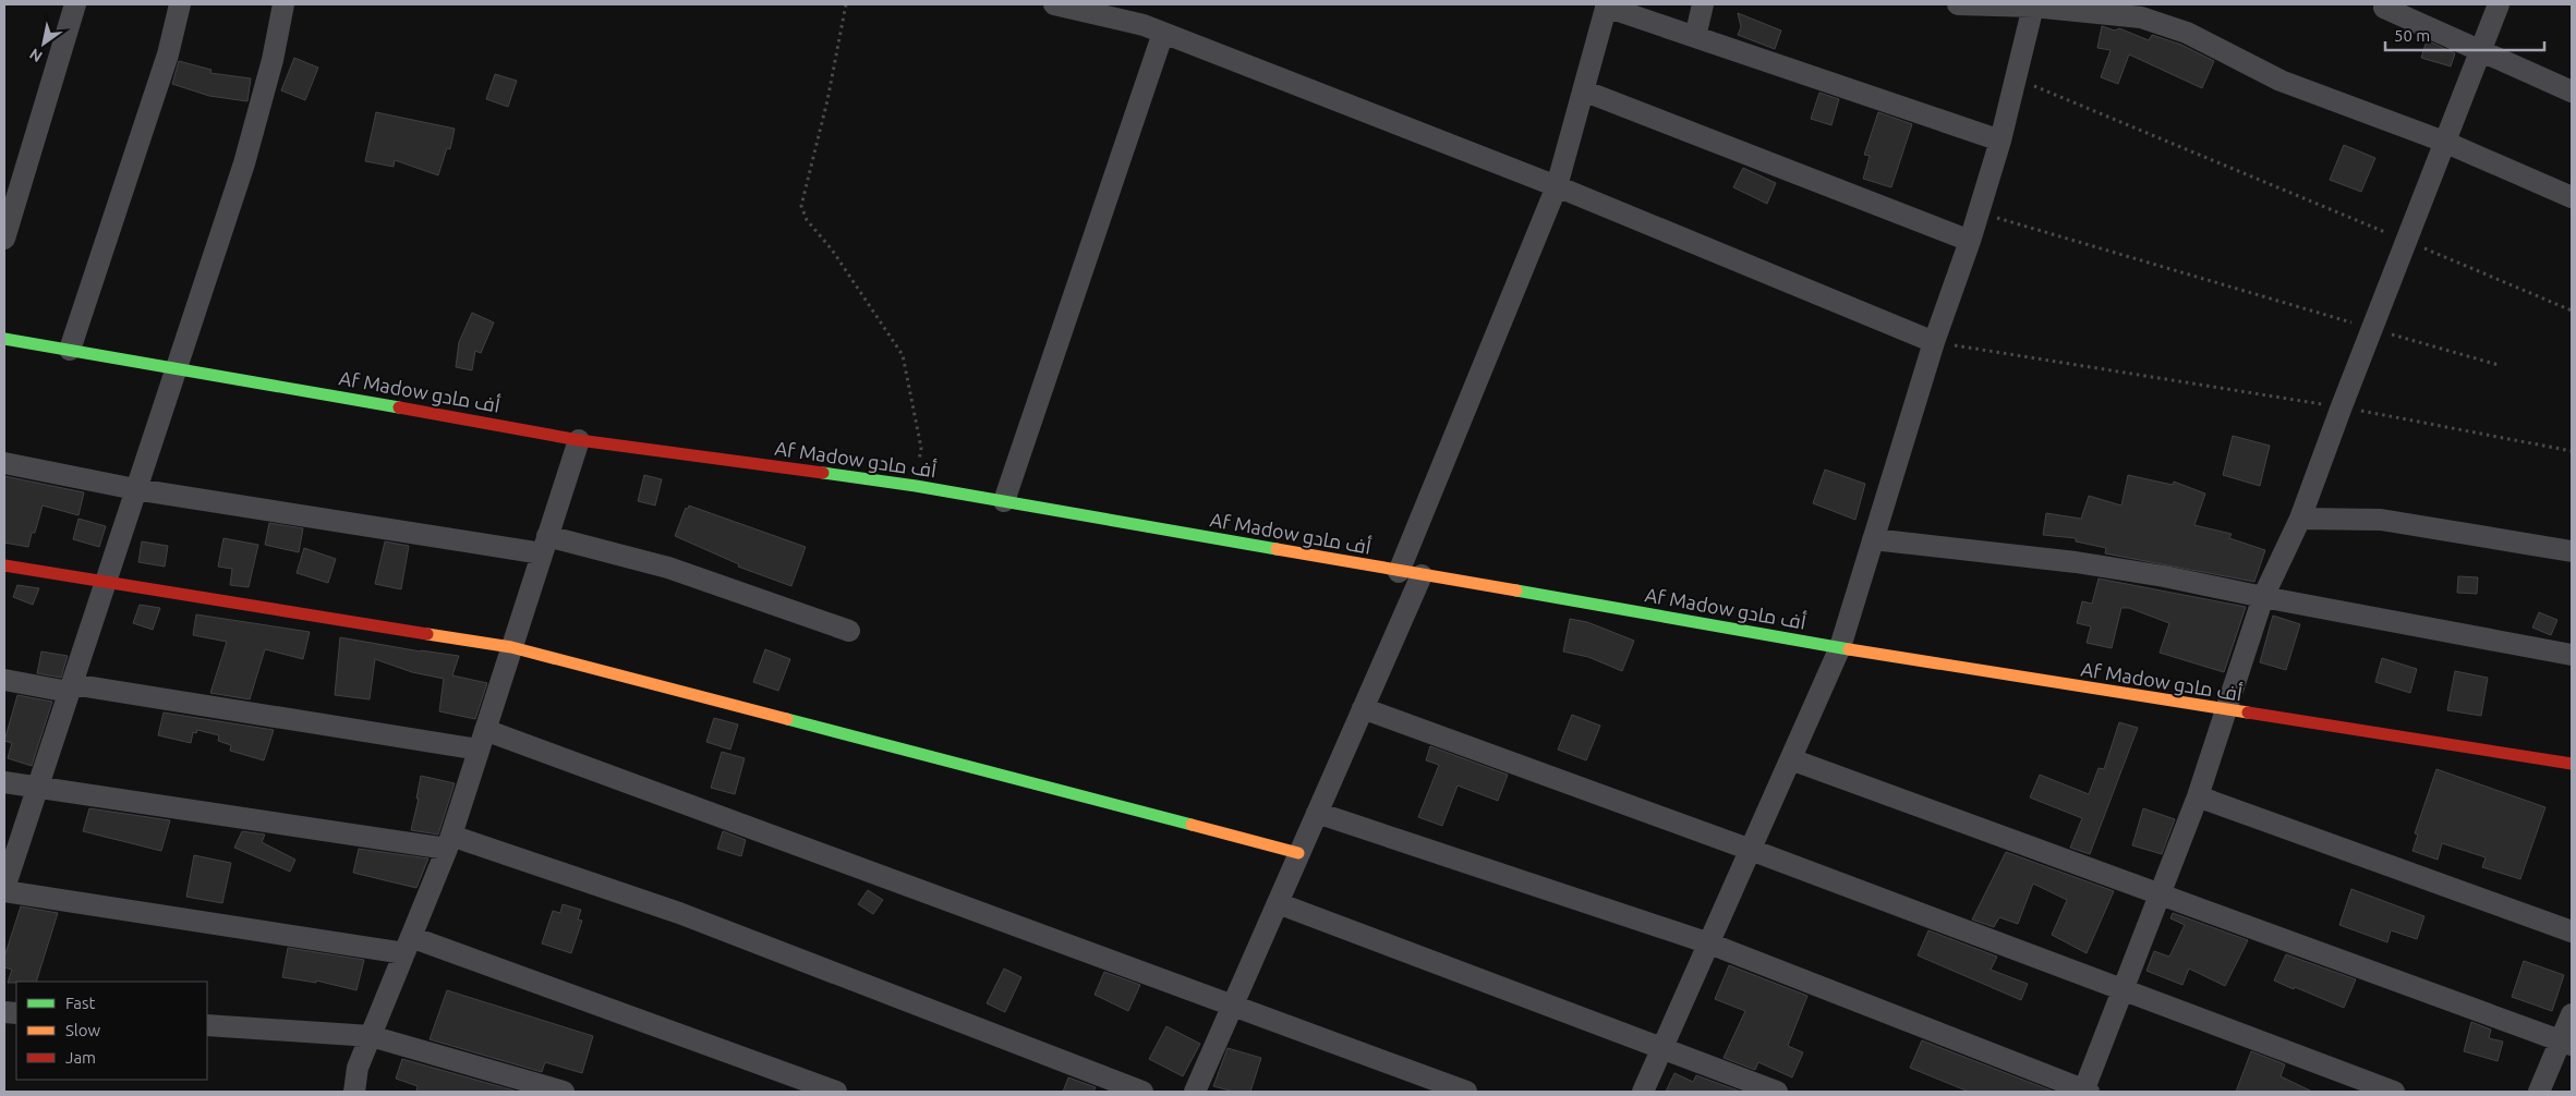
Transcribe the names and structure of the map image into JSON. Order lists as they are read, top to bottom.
{
  "streets": {
    "street": ["Af Madow أف مادو"]
  },
  "legend": ["Fast", "Slow", "Jam"],
  "scale_bar": "50 m",
  "north": "bottom left"
}
